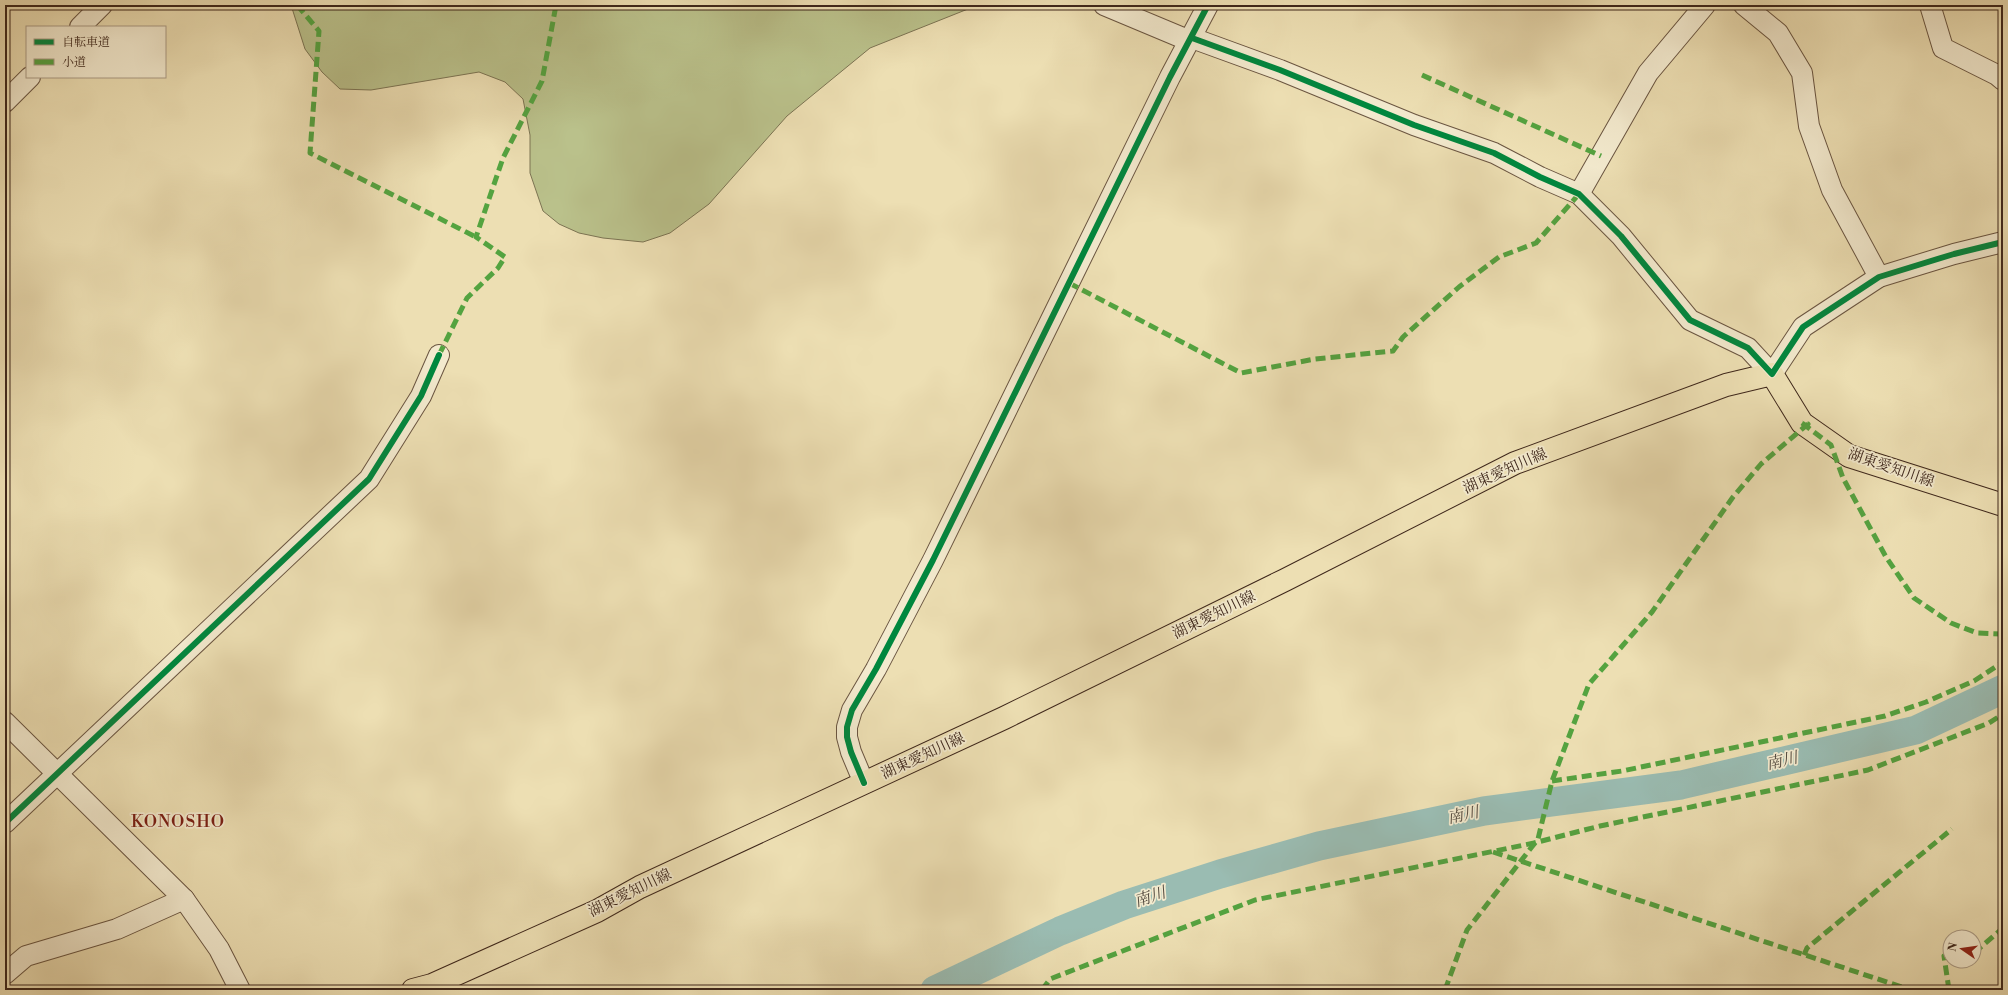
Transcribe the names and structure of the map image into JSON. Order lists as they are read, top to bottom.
{
  "streets": {
    "main road": ["湖東愛知川線"]
  },
  "districts": ["KONOSHO"],
  "water": ["南川"],
  "legend": ["自転車道", "小道"],
  "north": "left"
}
